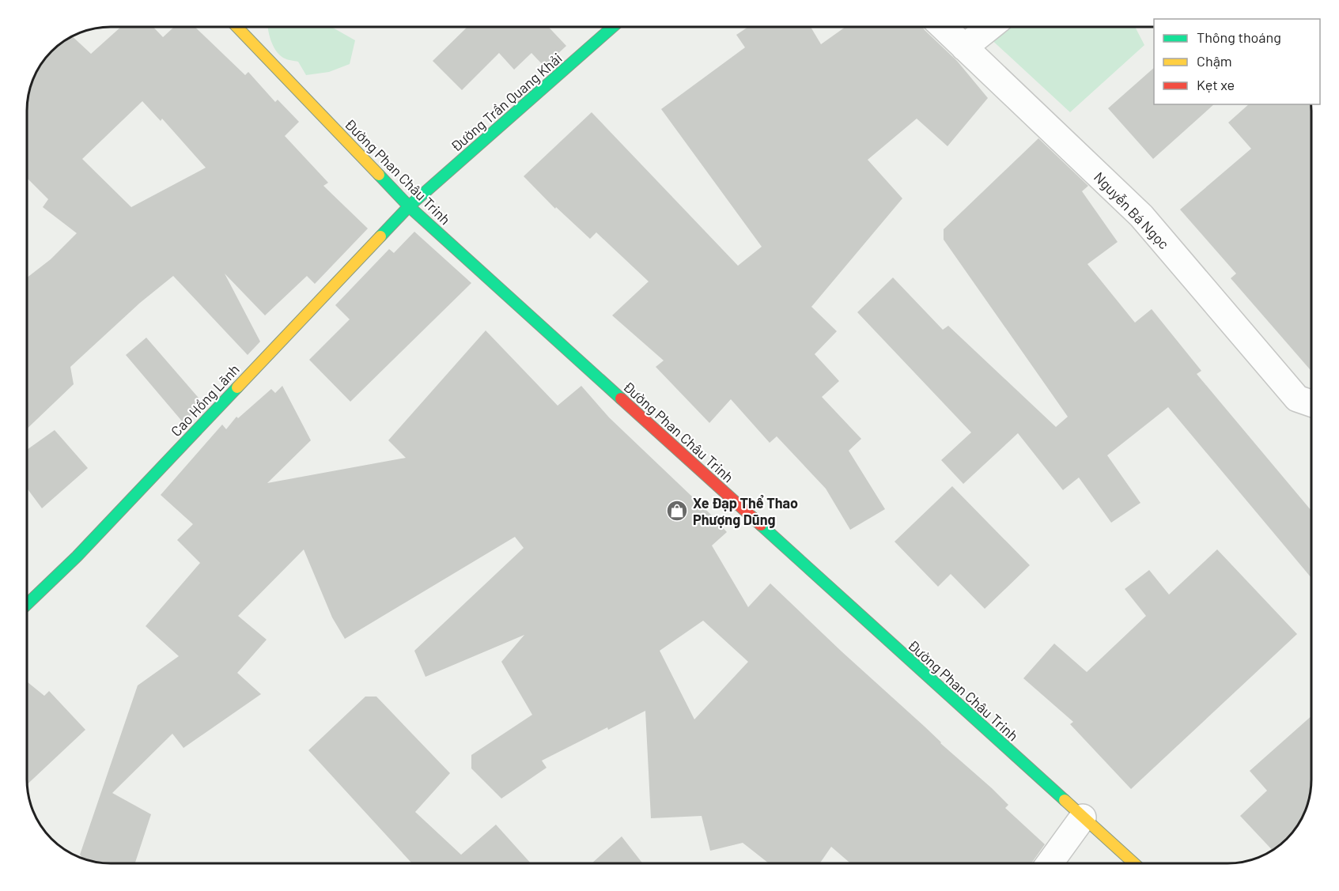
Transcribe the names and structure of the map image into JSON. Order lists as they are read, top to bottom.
{
  "streets": {
    "main road": ["Đường Trần Quang Khải", "Đường Phan Châu Trinh", "Cao Hồng Lãnh"],
    "street": ["Nguyễn Bá Ngọc"]
  },
  "crossings": [
    ["Đường Trần Quang Khải", "Đường Phan Châu Trinh"],
    ["Đường Trần Quang Khải", "Cao Hồng Lãnh"],
    ["Đường Phan Châu Trinh", "Cao Hồng Lãnh"]
  ],
  "places": {
    "shop": ["Xe Đạp Thể Thao Phượng Dũng"]
  },
  "legend": ["Thông thoáng", "Chậm", "Kẹt xe"]
}
